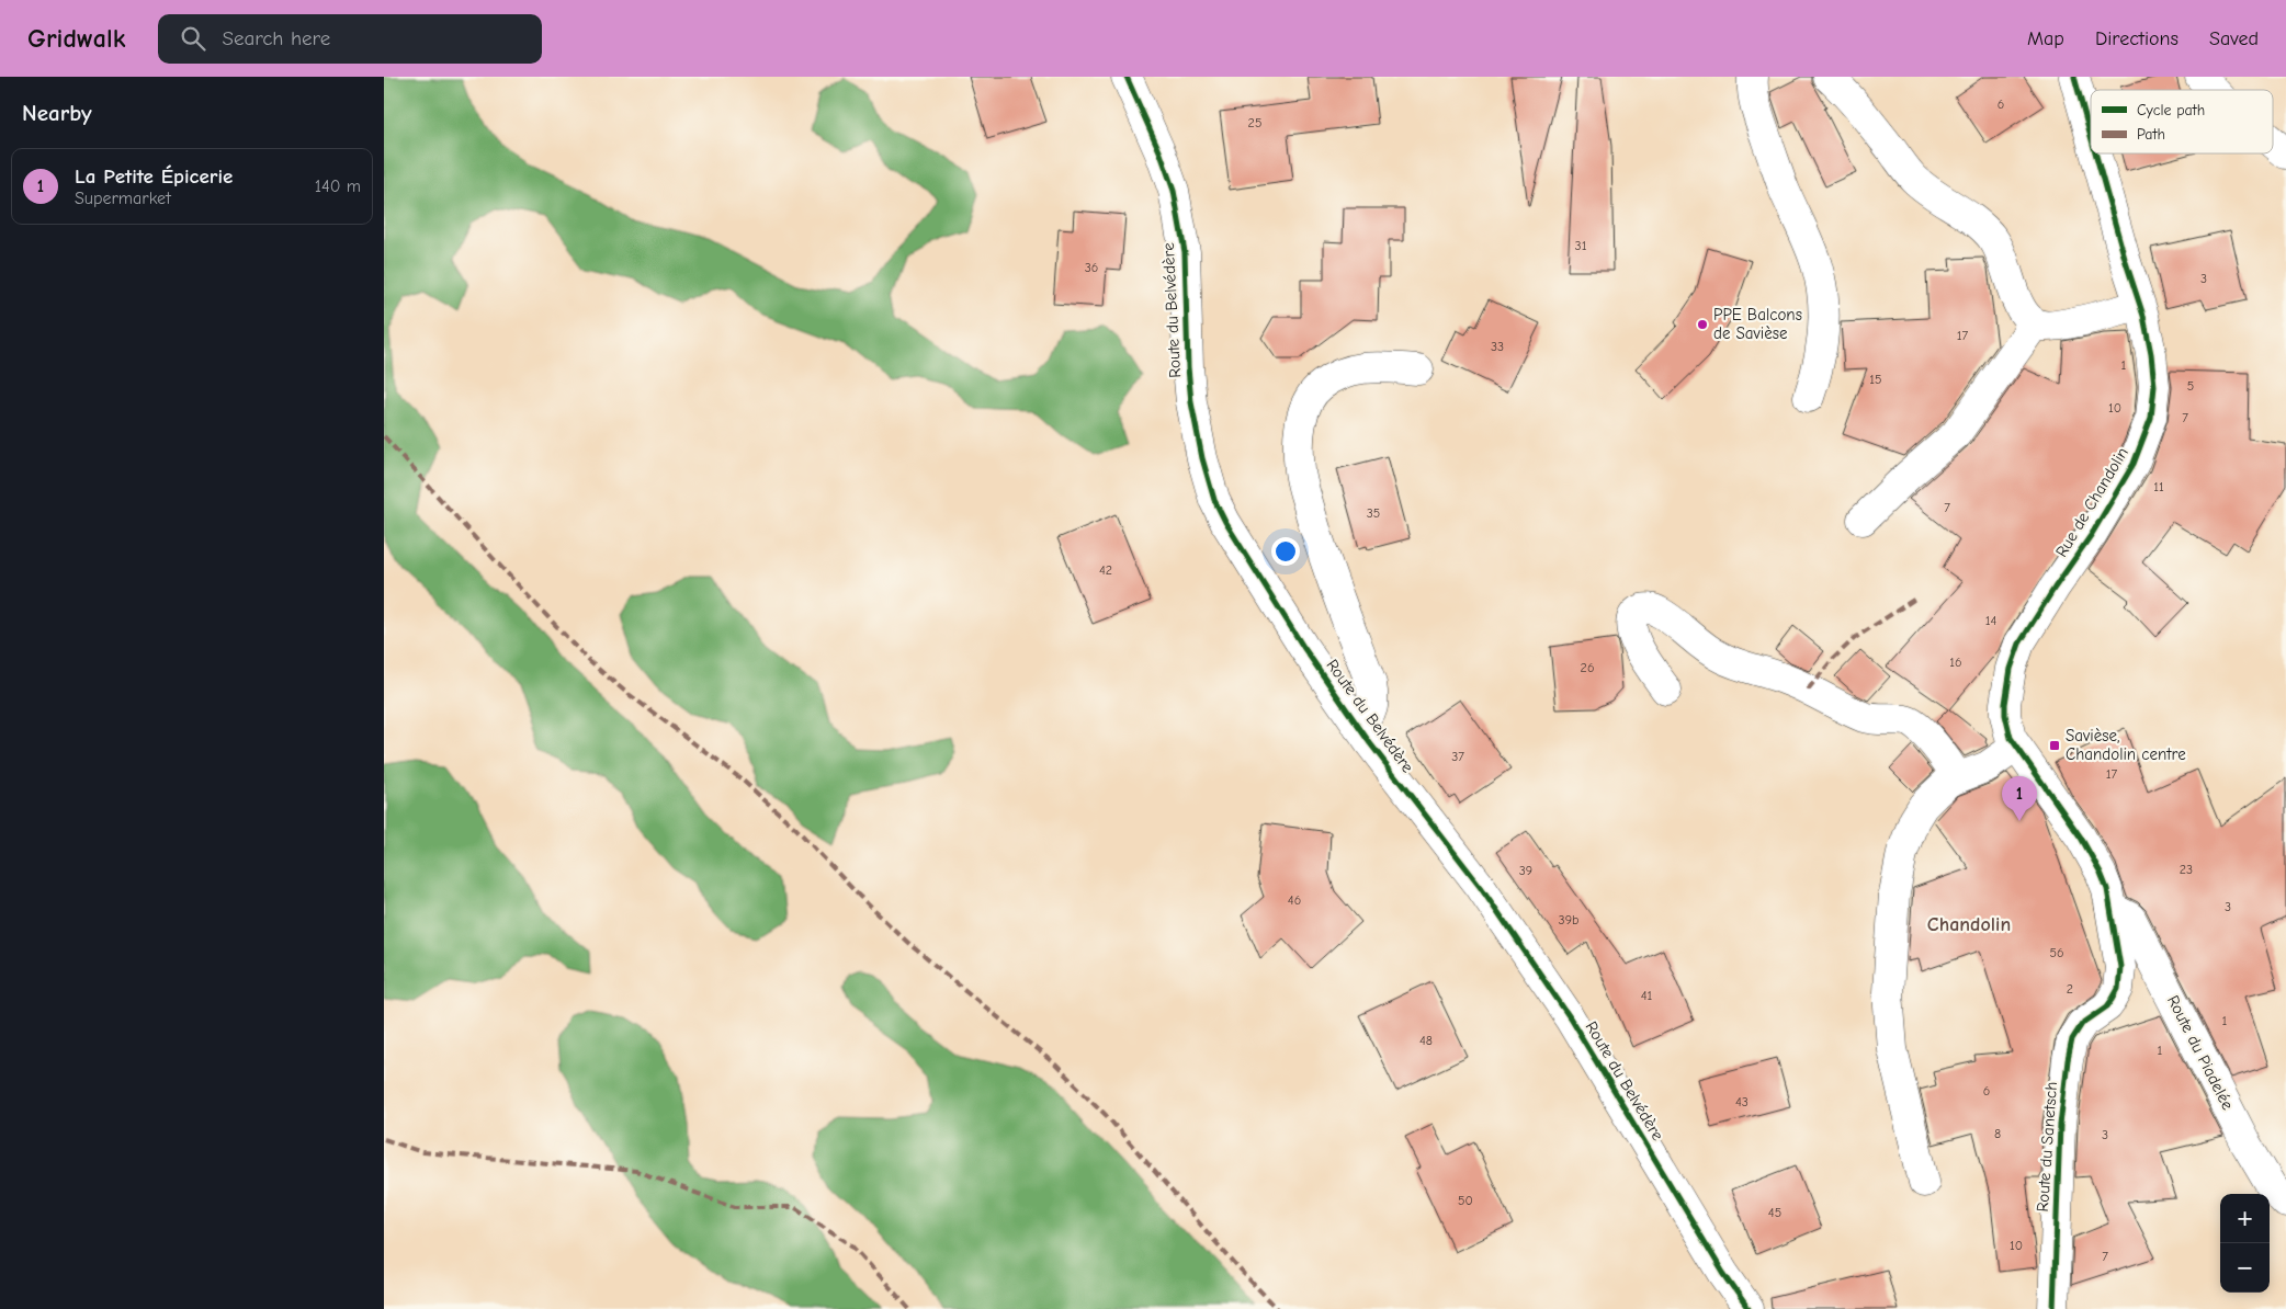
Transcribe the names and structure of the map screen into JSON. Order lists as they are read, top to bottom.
{
  "streets": {
    "street": [
      "Route du Belvédère",
      "Rue de Chandolin",
      "Route du Piadelée",
      "Route du Sanetsch"
    ]
  },
  "crossings": [
    ["Rue de Chandolin", "Route du Piadelée"],
    ["Rue de Chandolin", "Route du Sanetsch"],
    ["Route du Piadelée", "Route du Sanetsch"]
  ],
  "districts": ["Chandolin"],
  "places": {
    "other": ["PPE Balcons de Savièse"],
    "transit": ["Savièse, Chandolin centre"]
  },
  "house_numbers": [
    "6",
    "25",
    "31",
    "36",
    "3",
    "17",
    "33",
    "1",
    "15",
    "5",
    "10",
    "7",
    "11",
    "7",
    "35",
    "42",
    "14",
    "16",
    "26",
    "37",
    "17",
    "23",
    "39",
    "46",
    "3",
    "39b",
    "56",
    "2",
    "41",
    "1",
    "48",
    "1",
    "6",
    "43",
    "8",
    "3",
    "50",
    "45",
    "10",
    "7"
  ],
  "legend": ["Cycle path", "Path"],
  "page": {
    "header": "Gridwalk",
    "search": "Search here",
    "nav": ["Map", "Directions", "Saved"],
    "heading": "Nearby",
    "list": [
      {
        "mark": "1",
        "name": "La Petite Épicerie",
        "note": "Supermarket",
        "value": "140 m"
      }
    ],
    "pins": "1",
    "map_buttons": ["+", "−"]
  }
}
